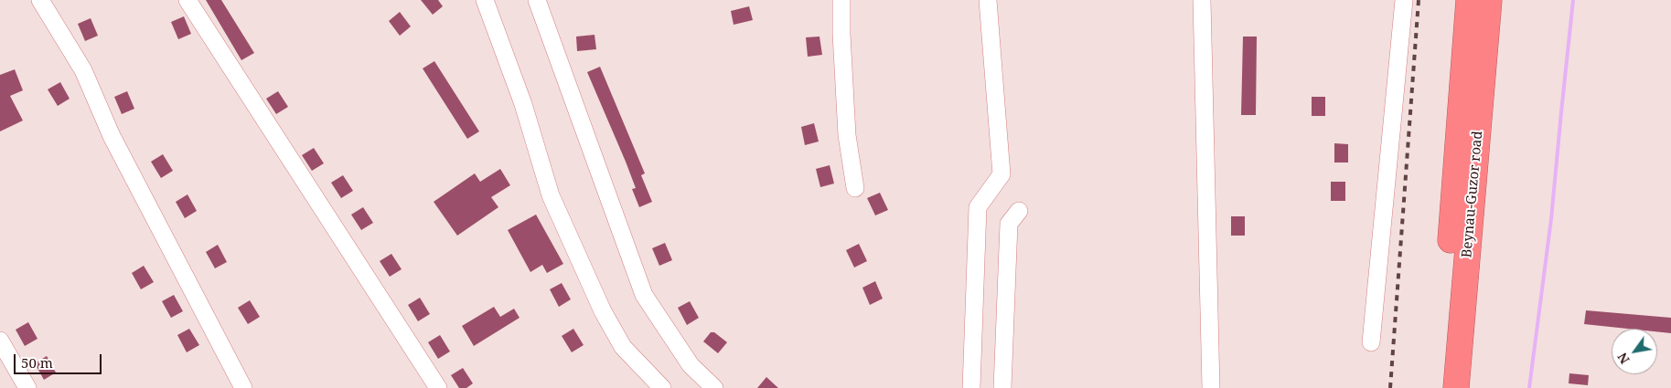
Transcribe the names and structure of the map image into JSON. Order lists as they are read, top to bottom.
{
  "streets": {
    "highway": ["Beynau-Guzor road"]
  },
  "scale_bar": "50 m",
  "north": "bottom left"
}
